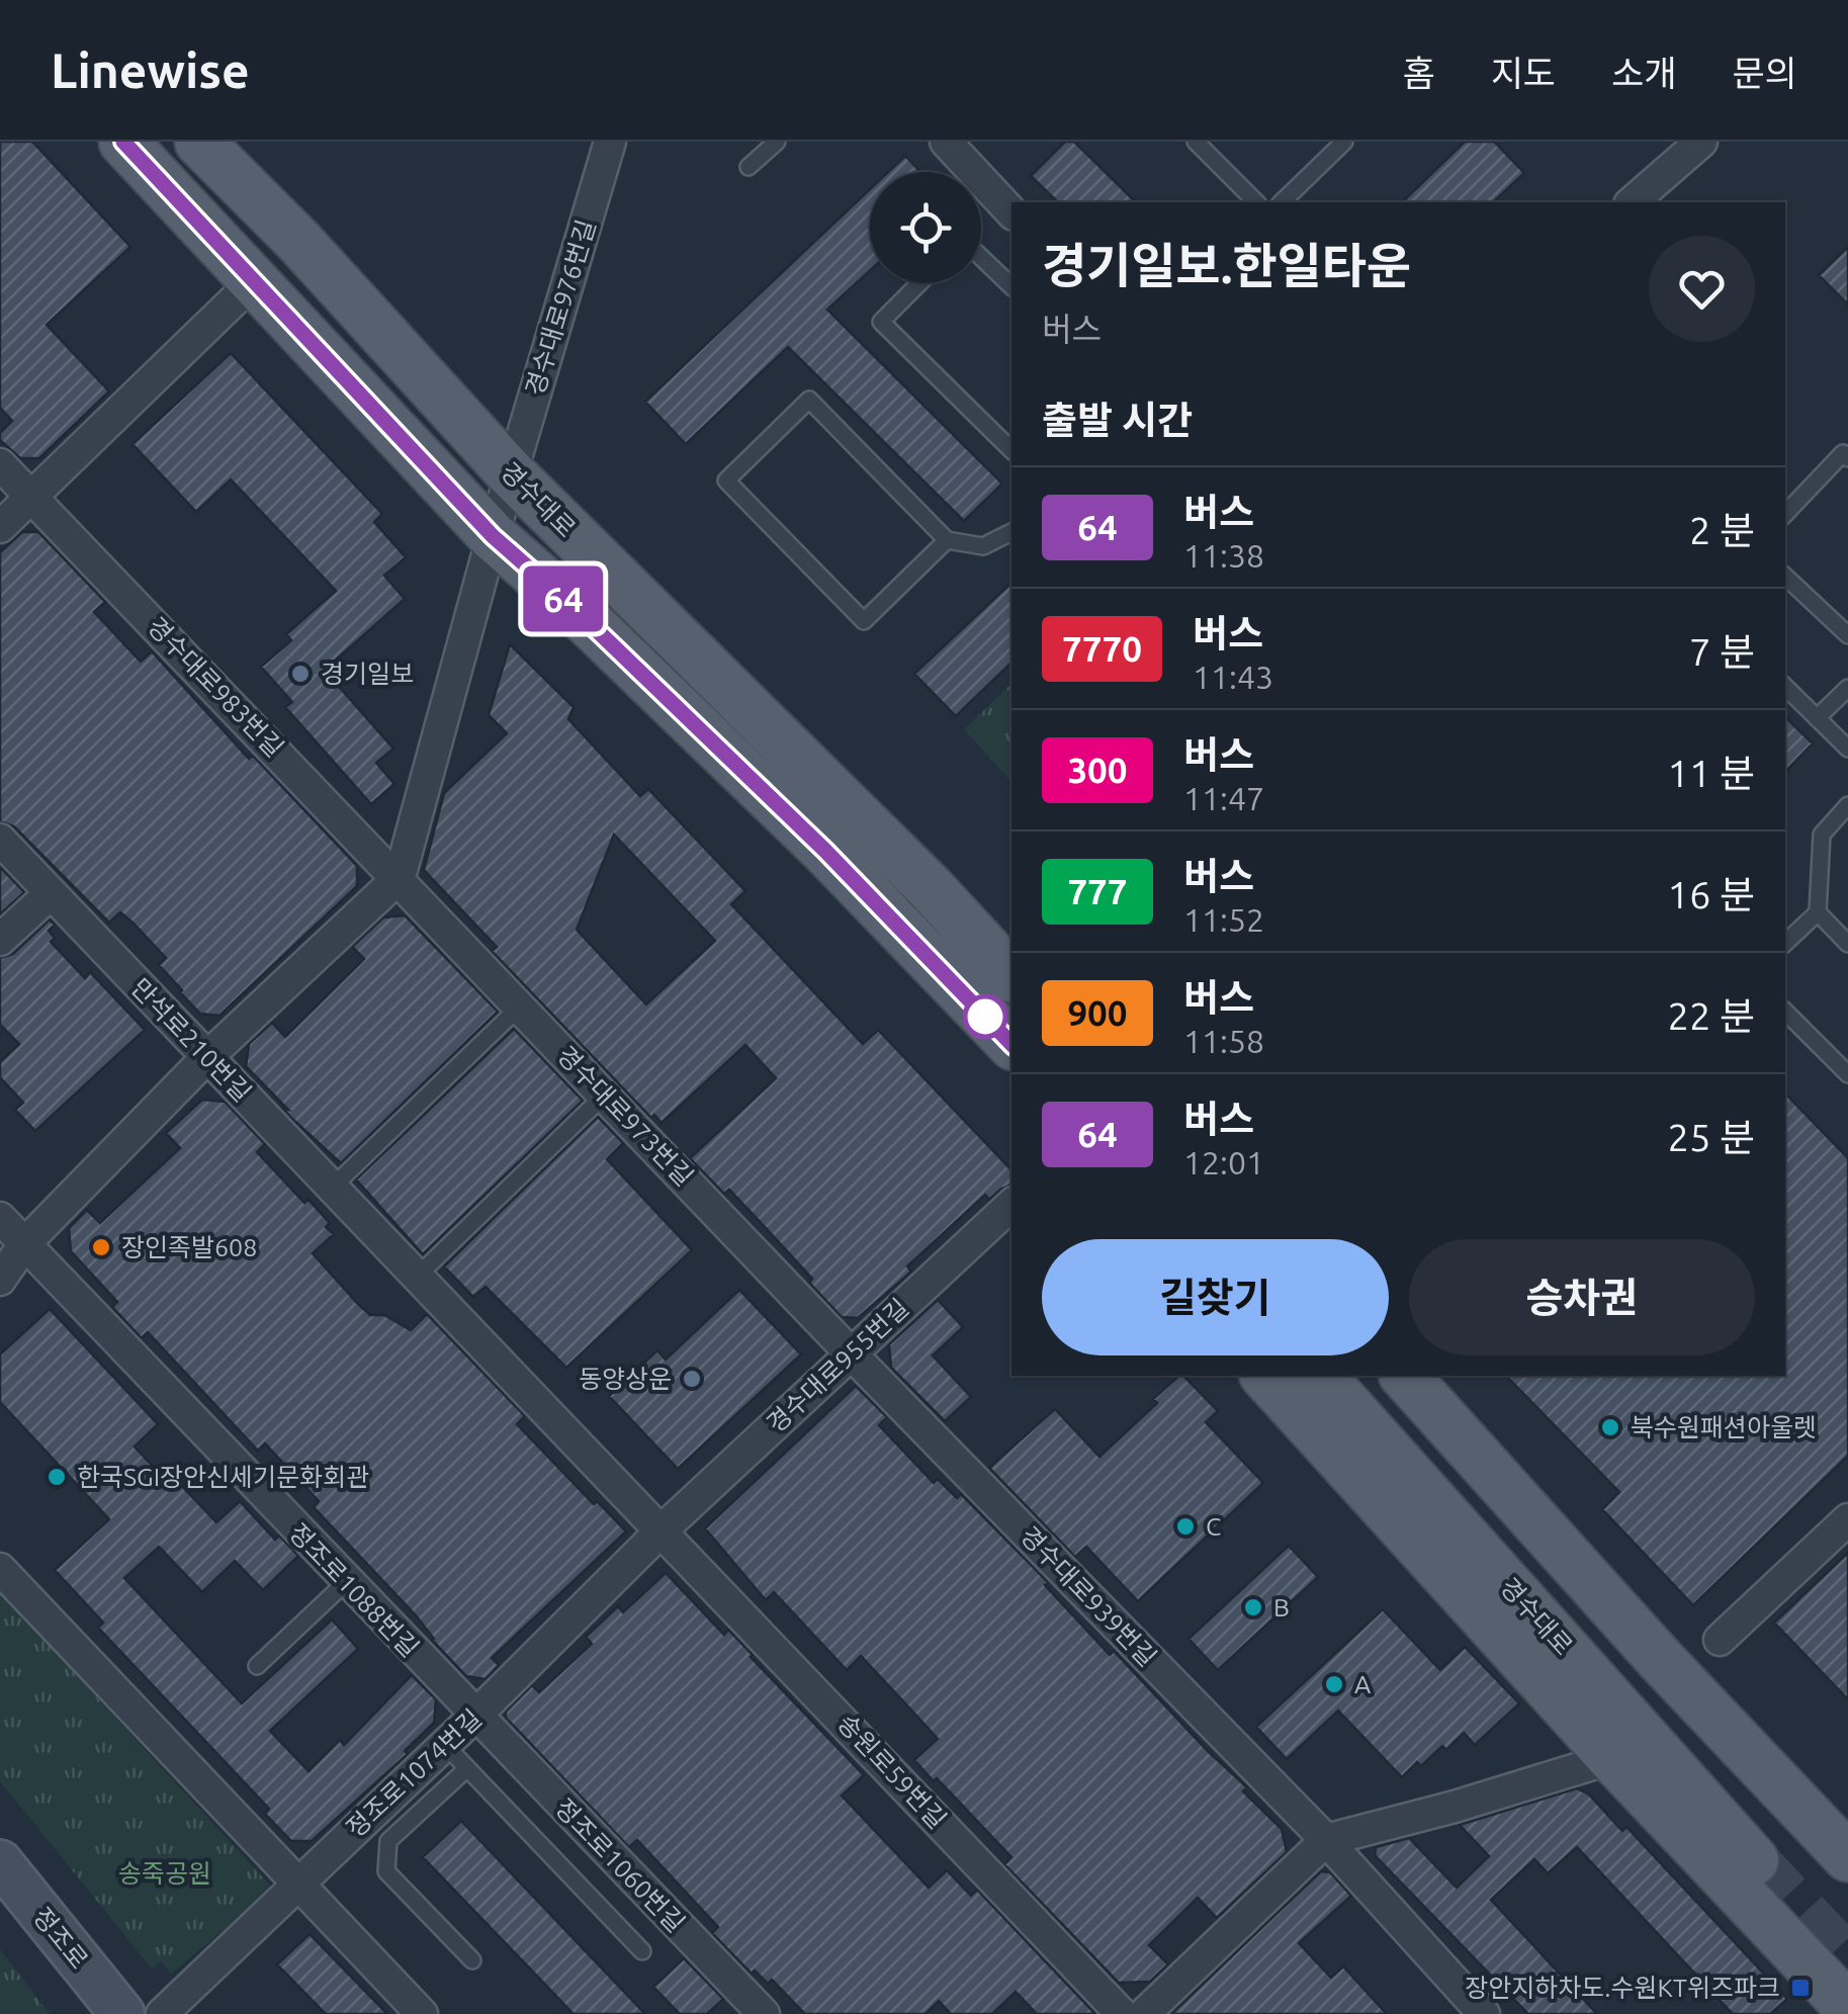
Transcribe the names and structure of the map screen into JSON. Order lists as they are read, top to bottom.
{
  "streets": {
    "main road": ["경수대로"],
    "street": [
      "경수대로976번길",
      "경수대로983번길",
      "만석로210번길",
      "경수대로973번길",
      "경수대로955번길",
      "정조로1088번길",
      "경수대로939번길",
      "송원로59번길",
      "정조로1074번길",
      "정조로1060번길",
      "정조로"
    ]
  },
  "crossings": [
    ["경수대로976번길", "경수대로"],
    ["경수대로983번길", "경수대로973번길"],
    ["만석로210번길", "경수대로955번길"],
    ["만석로210번길", "송원로59번길"],
    ["만석로210번길", "정조로1074번길"],
    ["경수대로973번길", "경수대로955번길"],
    ["경수대로973번길", "경수대로939번길"],
    ["경수대로955번길", "경수대로939번길"],
    ["경수대로955번길", "송원로59번길"],
    ["경수대로955번길", "정조로1074번길"],
    ["정조로1088번길", "정조로1074번길"],
    ["정조로1088번길", "정조로1060번길"],
    ["송원로59번길", "정조로1074번길"],
    ["정조로1074번길", "정조로1060번길"]
  ],
  "parks": ["송죽공원"],
  "places": {
    "other": [
      "경기일보",
      "장인족발608",
      "동양상운",
      "북수원패션아울렛",
      "한국SGI장안신세기문화회관",
      "C",
      "B",
      "A"
    ],
    "transit": ["장안지하차도.수원KT위즈파크"]
  },
  "lines": ["bus line 64"],
  "page": {
    "header": "Linewise",
    "nav": [
      "홈",
      "지도",
      "소개",
      "문의"
    ],
    "on_map": "64",
    "heading": [
      ["경기일보.한일타운", "버스"],
      "출발 시간"
    ],
    "list": [
      {
        "mark": "64",
        "name": "버스",
        "note": "11:38",
        "value": "2 분"
      },
      {
        "mark": "7770",
        "name": "버스",
        "note": "11:43",
        "value": "7 분"
      },
      {
        "mark": "300",
        "name": "버스",
        "note": "11:47",
        "value": "11 분"
      },
      {
        "mark": "777",
        "name": "버스",
        "note": "11:52",
        "value": "16 분"
      },
      {
        "mark": "900",
        "name": "버스",
        "note": "11:58",
        "value": "22 분"
      },
      {
        "mark": "64",
        "name": "버스",
        "note": "12:01",
        "value": "25 분"
      }
    ],
    "buttons": ["길찾기", "승차권"]
  }
}
